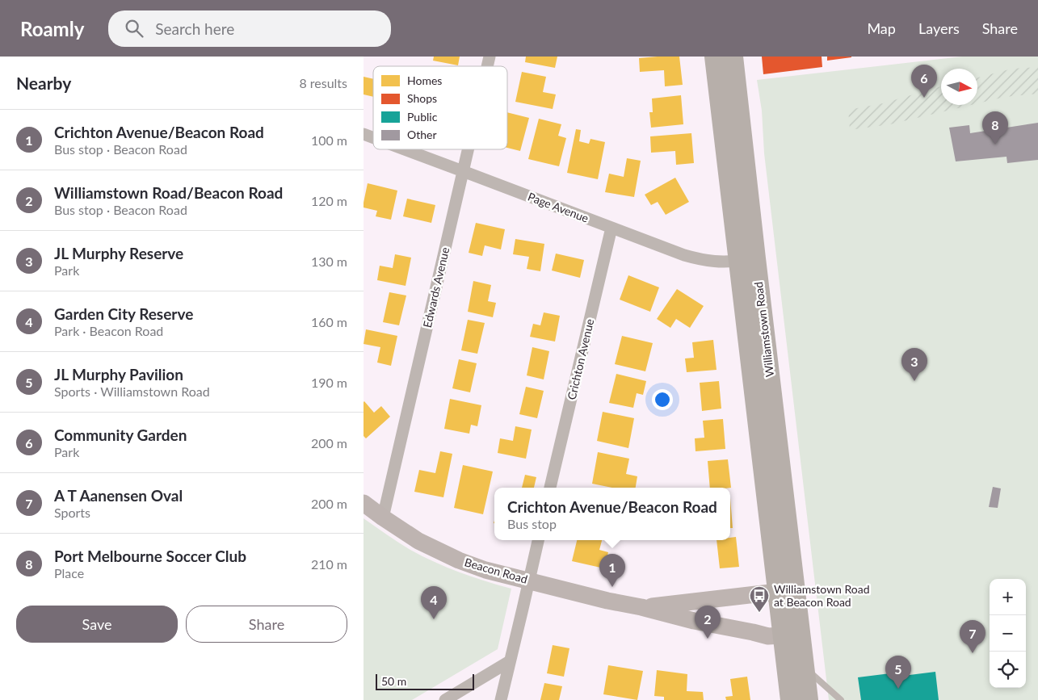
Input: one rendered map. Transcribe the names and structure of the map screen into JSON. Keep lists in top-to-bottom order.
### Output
{
  "streets": {
    "main road": ["Williamstown Road"],
    "street": [
      "Page Avenue",
      "Edwards Avenue",
      "Crichton Avenue",
      "Beacon Road"
    ]
  },
  "crossings": [
    ["Page Avenue", "Edwards Avenue"],
    ["Page Avenue", "Williamstown Road"],
    ["Page Avenue", "Crichton Avenue"],
    ["Edwards Avenue", "Beacon Road"],
    ["Williamstown Road", "Beacon Road"]
  ],
  "places": {
    "bus stop": ["Williamstown Road at Beacon Road"]
  },
  "legend": [
    "Homes",
    "Shops",
    "Public",
    "Other"
  ],
  "scale_bar": "50 m",
  "north": "right",
  "page": {
    "header": "Roamly",
    "search": "Search here",
    "nav": ["Map", "Layers", "Share"],
    "heading": ["Nearby", "8 results"],
    "pins": [
      "6",
      "8",
      "3",
      "1",
      "4",
      "2",
      "7",
      "5"
    ],
    "list": [
      {
        "mark": "1",
        "name": "Crichton Avenue/Beacon Road",
        "note": "Bus stop · Beacon Road",
        "value": "100 m"
      },
      {
        "mark": "2",
        "name": "Williamstown Road/Beacon Road",
        "note": "Bus stop · Beacon Road",
        "value": "120 m"
      },
      {
        "mark": "3",
        "name": "JL Murphy Reserve",
        "note": "Park",
        "value": "130 m"
      },
      {
        "mark": "4",
        "name": "Garden City Reserve",
        "note": "Park · Beacon Road",
        "value": "160 m"
      },
      {
        "mark": "5",
        "name": "JL Murphy Pavilion",
        "note": "Sports · Williamstown Road",
        "value": "190 m"
      },
      {
        "mark": "6",
        "name": "Community Garden",
        "note": "Park",
        "value": "200 m"
      },
      {
        "mark": "7",
        "name": "A T Aanensen Oval",
        "note": "Sports",
        "value": "200 m"
      },
      {
        "mark": "8",
        "name": "Port Melbourne Soccer Club",
        "note": "Place",
        "value": "210 m"
      }
    ],
    "popup": ["Crichton Avenue/Beacon Road", "Bus stop"],
    "map_buttons": ["+", "−"],
    "buttons": ["Save", "Share"],
    "scale": "50 m"
  }
}
